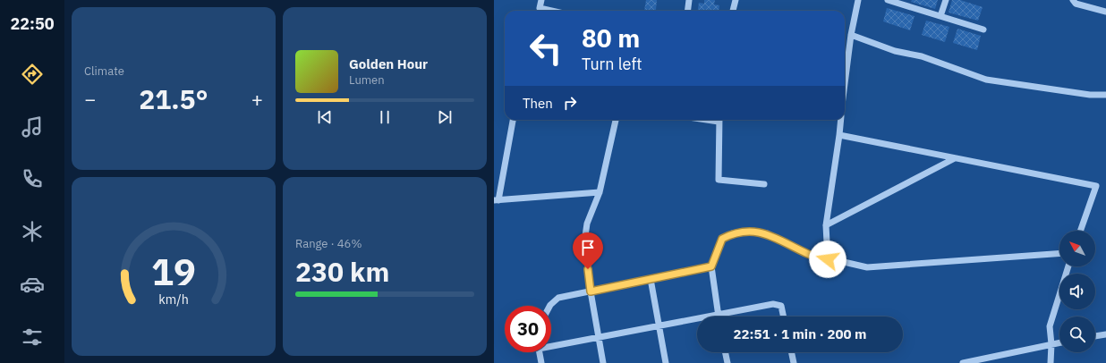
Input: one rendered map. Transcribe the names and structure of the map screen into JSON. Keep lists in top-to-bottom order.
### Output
{
  "north": "top left",
  "page": {
    "tabs": "22:50",
    "tile": [
      "Climate",
      ["Range · 46%", "230 km"]
    ],
    "turn": ["80 m", "Turn left"],
    "song": ["Golden Hour", "Lumen"],
    "heat": ["−", "21.5°", "+"],
    "then": "Then",
    "limit": "30",
    "trip": "22:51 · 1 min · 200 m",
    "gauge": ["19", "km/h"]
  }
}
